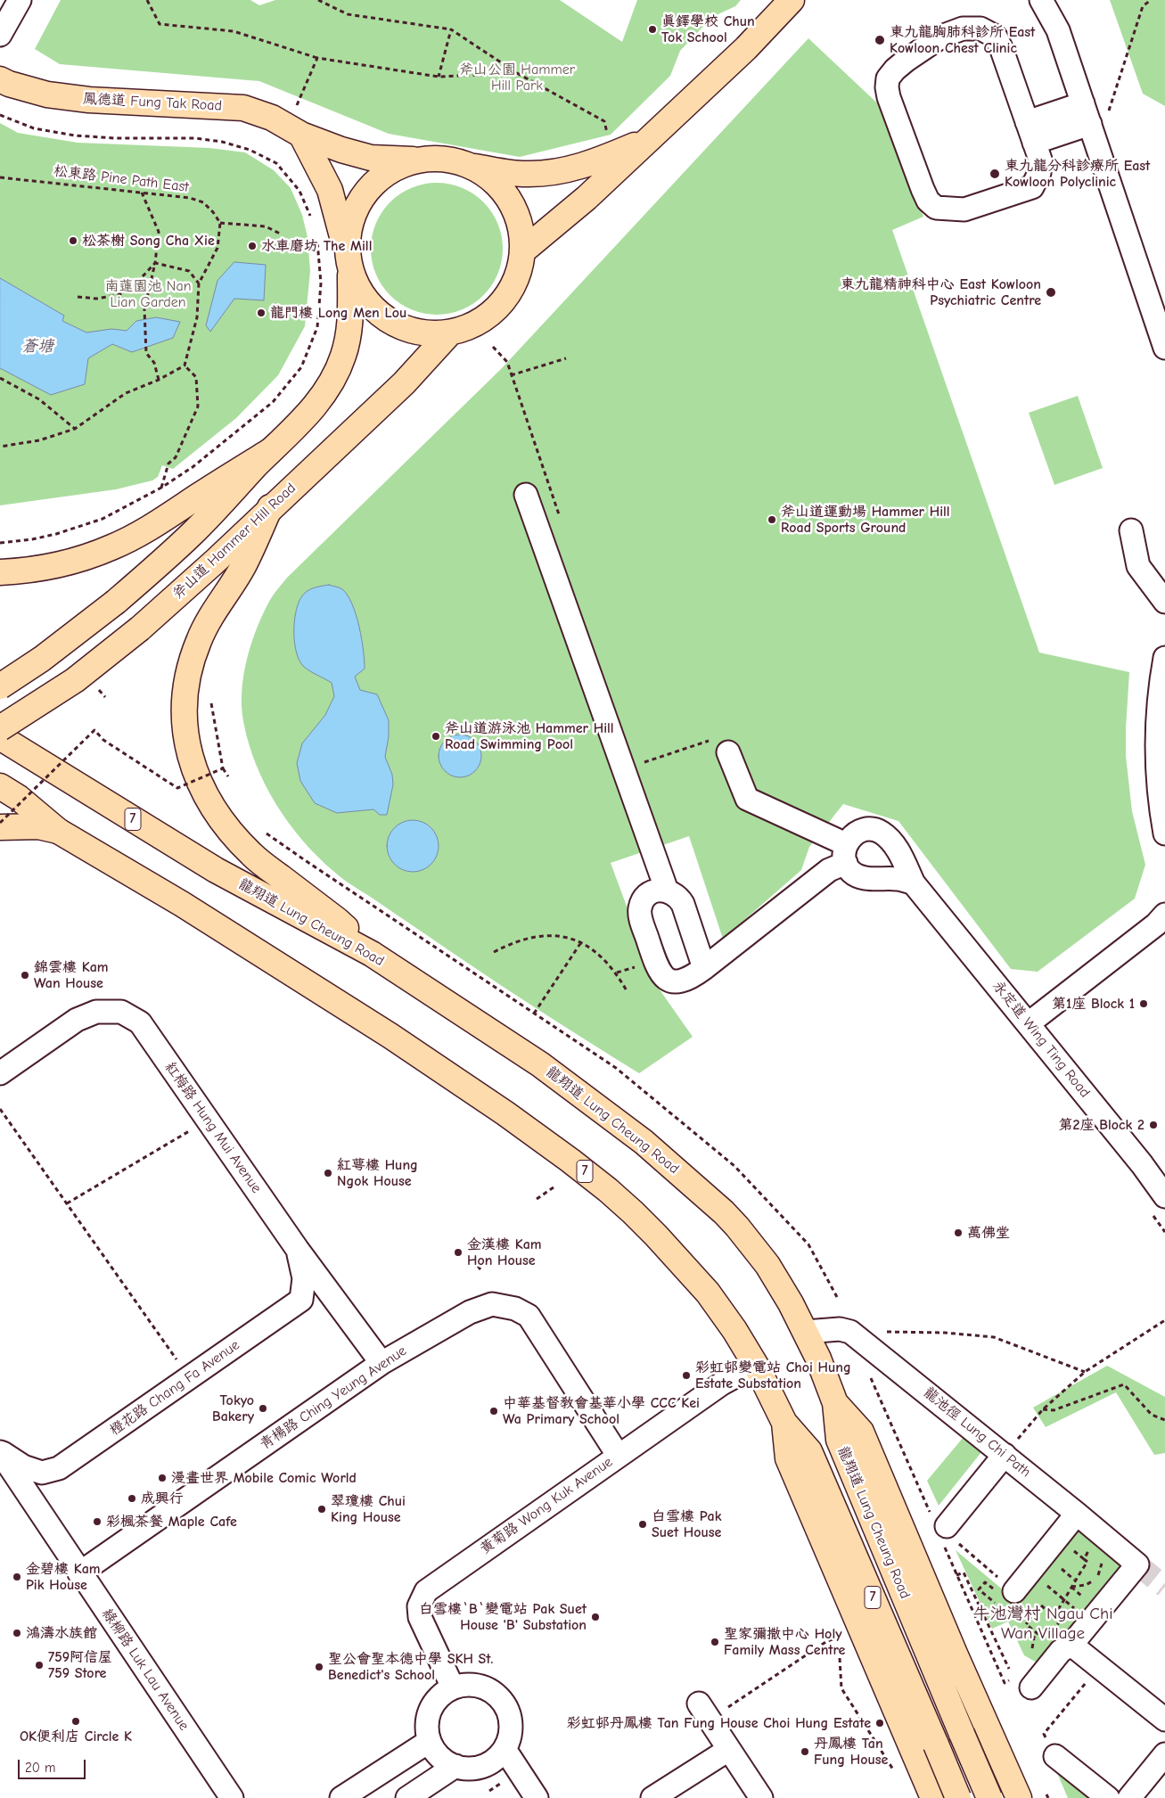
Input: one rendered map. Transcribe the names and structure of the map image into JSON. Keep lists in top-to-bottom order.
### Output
{
  "streets": {
    "main road": [
      "鳳德道 Fung Tak Road",
      "斧山道 Hammer Hill Road",
      "7",
      "龍翔道 Lung Cheung Road"
    ],
    "street": [
      "永定道 Wing Ting Road",
      "紅梅路 Hung Mui Avenue",
      "橙花路 Chang Fa Avenue",
      "青楊路 Ching Yeung Avenue",
      "龍池徑 Lung Chi Path",
      "黃菊路 Wong Kuk Avenue",
      "綠柳路 Luk Lau Avenue"
    ],
    "path": ["松東路 Pine Path East"]
  },
  "crossings": [
    ["龍翔道 Lung Cheung Road", "龍池徑 Lung Chi Path"],
    ["龍翔道 Lung Cheung Road", "黃菊路 Wong Kuk Avenue"],
    ["紅梅路 Hung Mui Avenue", "橙花路 Chang Fa Avenue"],
    ["紅梅路 Hung Mui Avenue", "青楊路 Ching Yeung Avenue"],
    ["橙花路 Chang Fa Avenue", "綠柳路 Luk Lau Avenue"],
    ["青楊路 Ching Yeung Avenue", "黃菊路 Wong Kuk Avenue"],
    ["青楊路 Ching Yeung Avenue", "綠柳路 Luk Lau Avenue"]
  ],
  "districts": ["牛池灣村 Ngau Chi Wan Village"],
  "water": ["蒼塘"],
  "parks": ["斧山公園 Hammer Hill Park", "南蓮園池 Nan Lian Garden"],
  "places": [
    "真鐸學校 Chun Tok School",
    "東九龍胸肺科診所 East Kowloon Chest Clinic",
    "東九龍分科診療所 East Kowloon Polyclinic",
    "松茶榭 Song Cha Xie",
    "水車磨坊 The Mill",
    "東九龍精神科中心 East Kowloon Psychiatric Centre",
    "龍門樓 Long Men Lou",
    "斧山道運動場 Hammer Hill Road Sports Ground",
    "斧山道游泳池 Hammer Hill Road Swimming Pool",
    "錦雲樓 Kam Wan House",
    "第1座 Block 1",
    "第2座 Block 2",
    "紅萼樓 Hung Ngok House",
    "萬佛堂",
    "金漢樓 Kam Hon House",
    "彩虹邨變電站 Choi Hung Estate Substation",
    "Tokyo Bakery",
    "中華基督教會基華小學 CCC Kei Wa Primary School",
    "漫畫世界 Mobile Comic World",
    "成興行",
    "翠瓊樓 Chui King House",
    "彩楓茶餐 Maple Cafe",
    "白雪樓 Pak Suet House",
    "金碧樓 Kam Pik House",
    "白雪樓‵B‵變電站 Pak Suet House 'B' Substation",
    "鴻濤水族館",
    "聖家彌撒中心 Holy Family Mass Centre",
    "759阿信屋 759 Store",
    "聖公會聖本德中學 SKH St. Benedict's School",
    "OK便利店 Circle K",
    "彩虹邨丹鳳樓 Tan Fung House Choi Hung Estate",
    "丹鳳樓 Tan Fung House"
  ],
  "scale_bar": "20 m"
}
